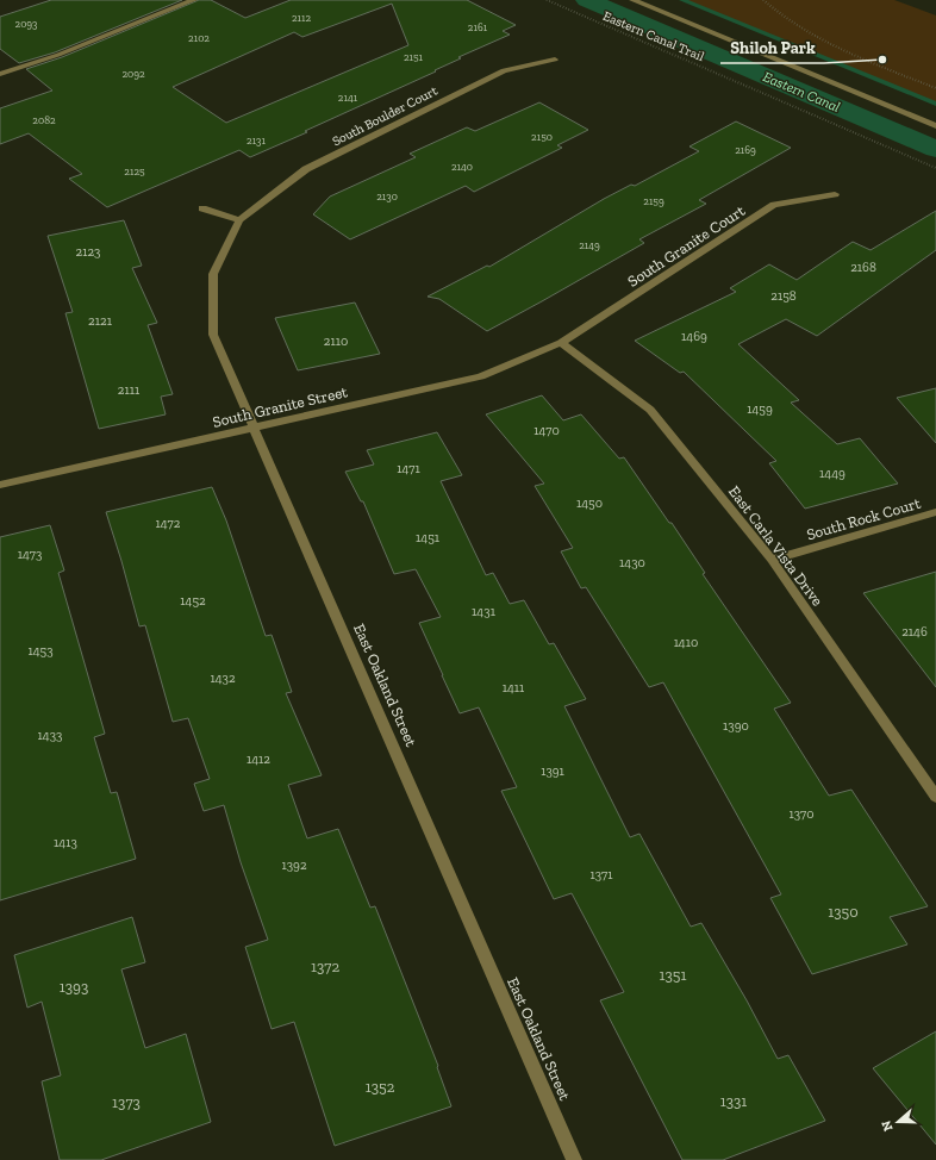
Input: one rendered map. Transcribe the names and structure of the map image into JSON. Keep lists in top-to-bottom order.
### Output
{
  "streets": {
    "street": [
      "South Boulder Court",
      "South Granite Court",
      "South Granite Street",
      "South Rock Court",
      "East Carla Vista Drive",
      "East Oakland Street"
    ],
    "path": ["Eastern Canal Trail"]
  },
  "crossings": [
    ["South Boulder Court", "East Oakland Street"],
    ["South Granite Court", "South Granite Street"],
    ["South Granite Court", "East Carla Vista Drive"],
    ["South Granite Street", "East Carla Vista Drive"],
    ["South Granite Street", "East Oakland Street"],
    ["South Rock Court", "East Carla Vista Drive"]
  ],
  "water": ["Eastern Canal"],
  "places": ["Shiloh Park"],
  "house_numbers": [
    "2112",
    "2093",
    "2161",
    "2102",
    "2151",
    "2092",
    "2141",
    "2082",
    "2150",
    "2131",
    "2169",
    "2140",
    "2125",
    "2130",
    "2159",
    "2149",
    "2123",
    "2168",
    "2158",
    "2121",
    "1469",
    "2110",
    "2111",
    "1459",
    "1470",
    "1471",
    "1449",
    "1450",
    "1472",
    "1451",
    "1473",
    "1430",
    "1452",
    "1431",
    "2146",
    "1410",
    "1453",
    "1432",
    "1411",
    "1390",
    "1433",
    "1412",
    "1391",
    "1370",
    "1413",
    "1392",
    "1371",
    "1350",
    "1372",
    "1351",
    "1393",
    "1352",
    "1331",
    "1373"
  ],
  "north": "left"
}
